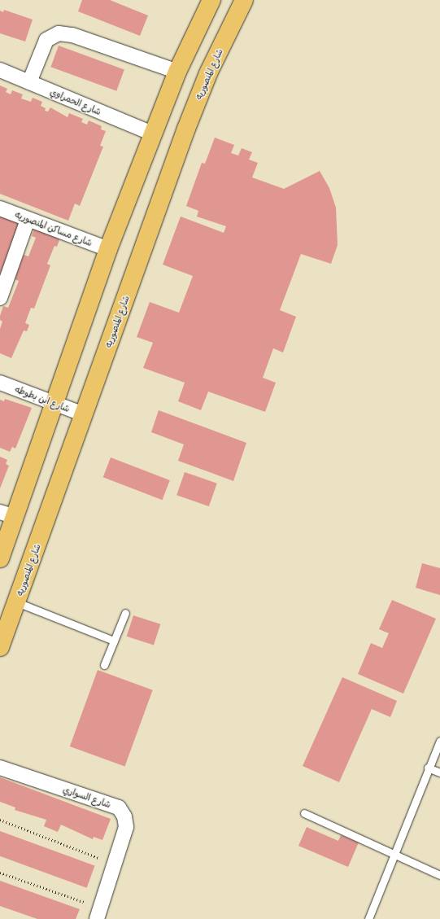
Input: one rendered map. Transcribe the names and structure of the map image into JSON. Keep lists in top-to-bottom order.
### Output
{
  "streets": {
    "main road": ["شارع المنصوريه"],
    "street": [
      "شارع الحمراوي",
      "شارع مساكن المنصوريه",
      "شارع ابن بطوطه",
      "شارع السواري"
    ]
  },
  "crossings": [
    ["شارع المنصوريه", "شارع ابن بطوطه"]
  ]
}
